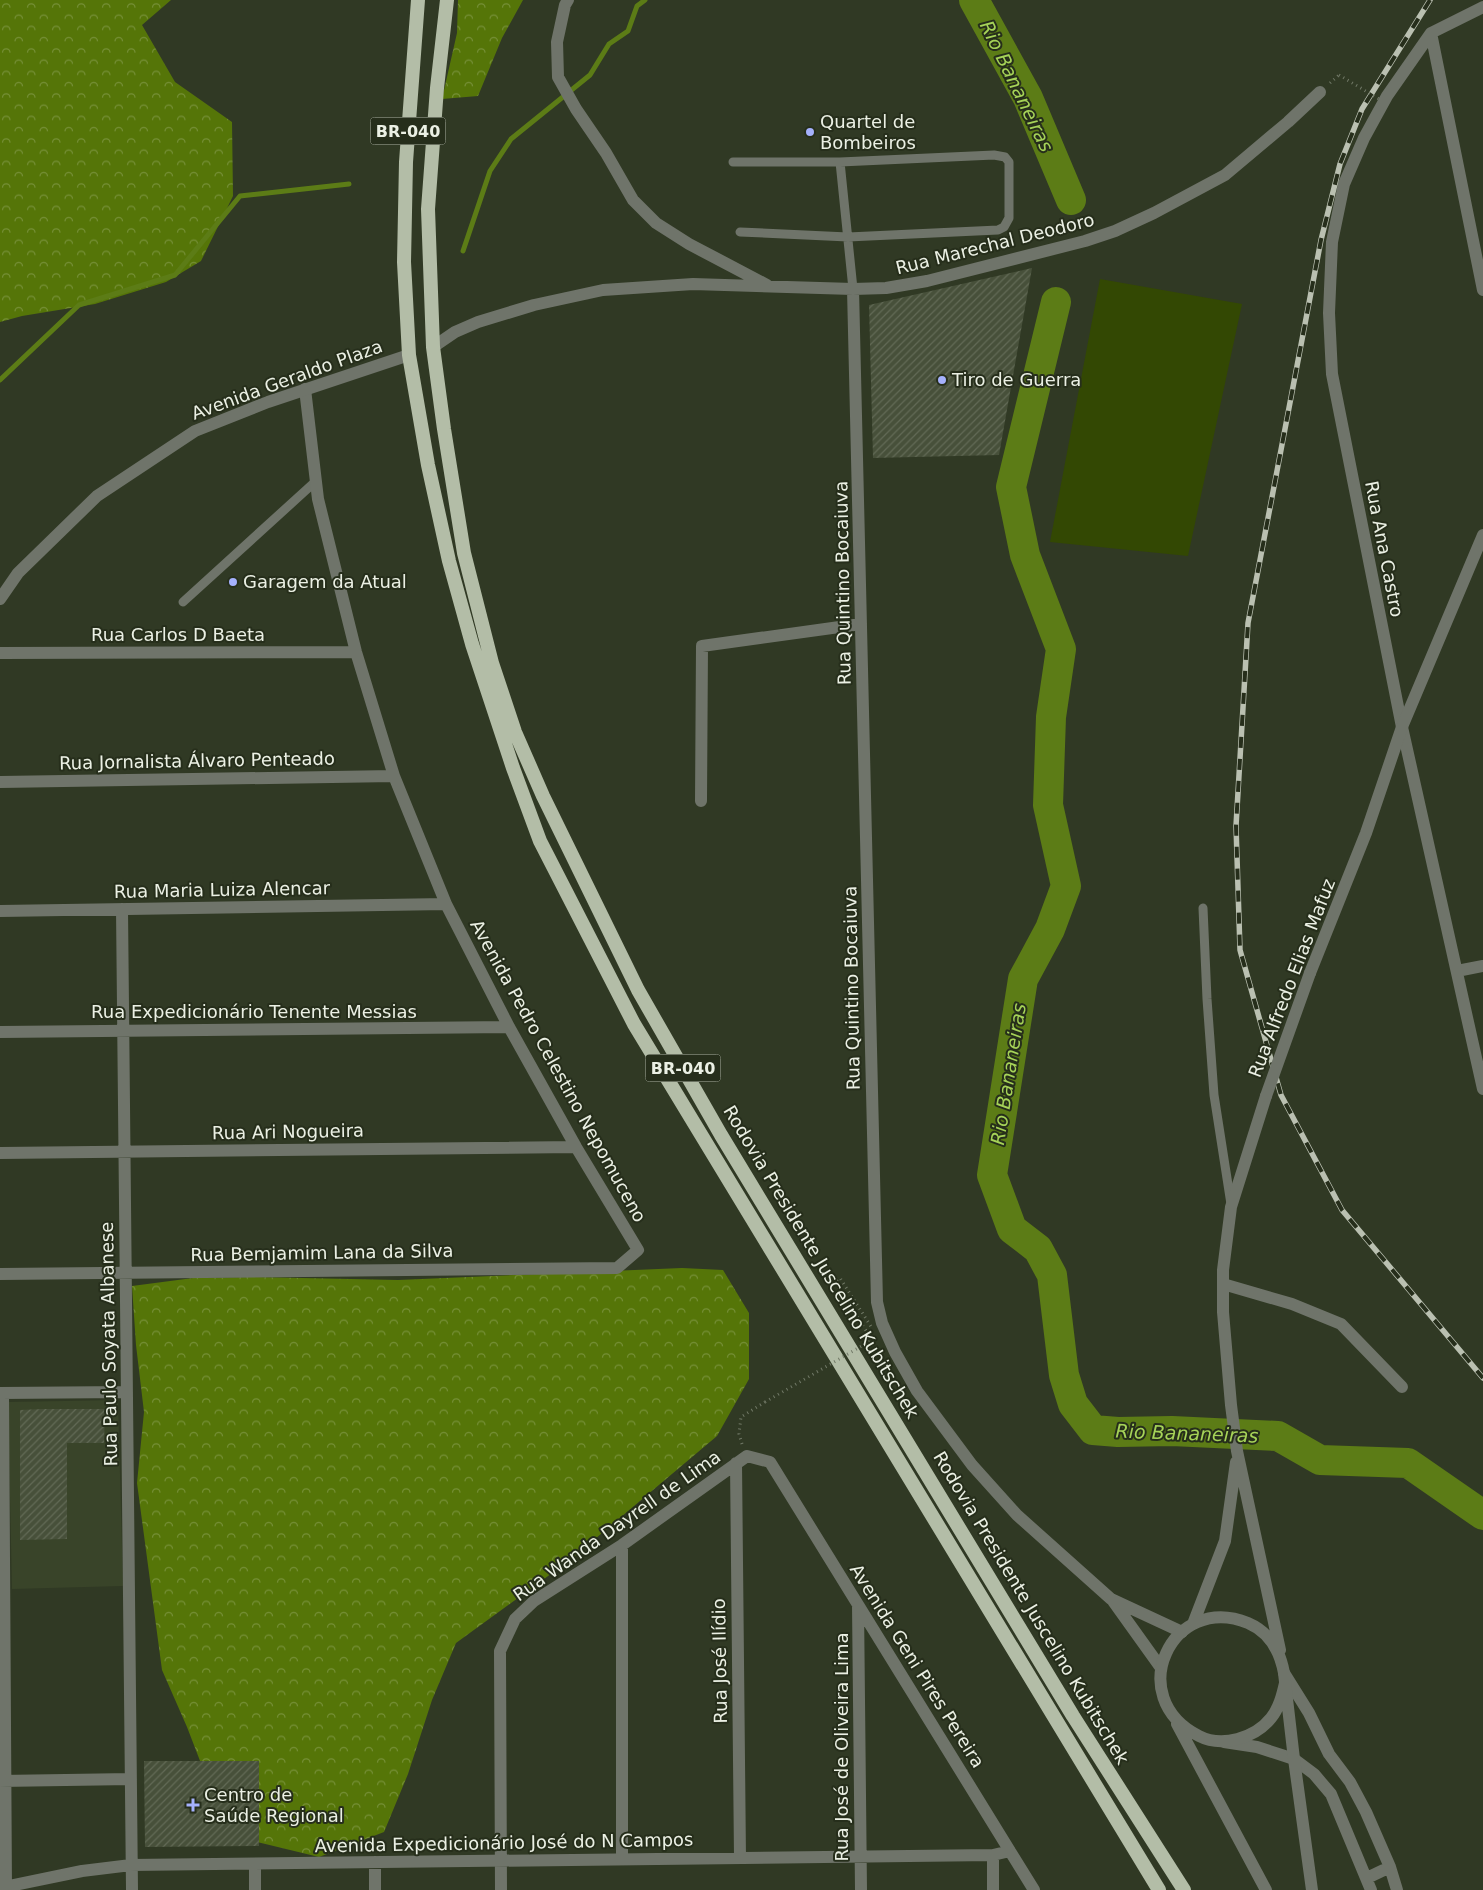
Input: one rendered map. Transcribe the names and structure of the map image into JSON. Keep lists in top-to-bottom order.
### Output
{
  "streets": {
    "highway": ["BR-040", "Rodovia Presidente Juscelino Kubitschek"],
    "street": [
      "Rua Marechal Deodoro",
      "Avenida Geraldo Plaza",
      "Rua Ana Castro",
      "Rua Quintino Bocaiuva",
      "Rua Carlos D Baeta",
      "Rua Jornalista Álvaro Penteado",
      "Rua Maria Luiza Alencar",
      "Rua Alfredo Elias Mafuz",
      "Rua Expedicionário Tenente Messias",
      "Avenida Pedro Celestino Nepomuceno",
      "Rua Ari Nogueira",
      "Rua Bemjamim Lana da Silva",
      "Rua Paulo Soyata Albanese",
      "Rua Wanda Dayrell de Lima",
      "Rua José Ilídio",
      "Avenida Geni Pires Pereira",
      "Rua José de Oliveira Lima",
      "Avenida Expedicionário José do N Campos"
    ]
  },
  "crossings": [
    ["Rua Marechal Deodoro", "Rua Quintino Bocaiuva"],
    ["Rua Marechal Deodoro", "Rodovia Presidente Juscelino Kubitschek"],
    ["Avenida Geraldo Plaza", "Avenida Pedro Celestino Nepomuceno"],
    ["Avenida Geraldo Plaza", "Rodovia Presidente Juscelino Kubitschek"],
    ["Rua Ana Castro", "Rua Alfredo Elias Mafuz"],
    ["Rua Quintino Bocaiuva", "Rua Alfredo Elias Mafuz"],
    ["Rua Carlos D Baeta", "Avenida Pedro Celestino Nepomuceno"],
    ["Rua Jornalista Álvaro Penteado", "Avenida Pedro Celestino Nepomuceno"],
    ["Rua Maria Luiza Alencar", "Avenida Pedro Celestino Nepomuceno"],
    ["Rua Maria Luiza Alencar", "Rua Paulo Soyata Albanese"],
    ["Rua Expedicionário Tenente Messias", "Avenida Pedro Celestino Nepomuceno"],
    ["Rua Expedicionário Tenente Messias", "Rua Paulo Soyata Albanese"],
    ["Avenida Pedro Celestino Nepomuceno", "Rua Ari Nogueira"],
    ["Avenida Pedro Celestino Nepomuceno", "Rua Bemjamim Lana da Silva"],
    ["Rua Ari Nogueira", "Rua Paulo Soyata Albanese"],
    ["Rua Bemjamim Lana da Silva", "Rua Paulo Soyata Albanese"],
    ["Rua Paulo Soyata Albanese", "Avenida Expedicionário José do N Campos"],
    ["Rua Wanda Dayrell de Lima", "Rua José Ilídio"],
    ["Rua Wanda Dayrell de Lima", "Avenida Geni Pires Pereira"],
    ["Rua Wanda Dayrell de Lima", "Avenida Expedicionário José do N Campos"],
    ["Rua José Ilídio", "Avenida Expedicionário José do N Campos"],
    ["Avenida Geni Pires Pereira", "Rua José de Oliveira Lima"],
    ["Avenida Geni Pires Pereira", "Avenida Expedicionário José do N Campos"],
    ["Rua José de Oliveira Lima", "Avenida Expedicionário José do N Campos"]
  ],
  "water": ["Rio Bananeiras"],
  "places": {
    "other": ["Quartel de Bombeiros", "Tiro de Guerra", "Garagem da Atual"],
    "health": ["Centro de Saúde Regional"]
  }
}
